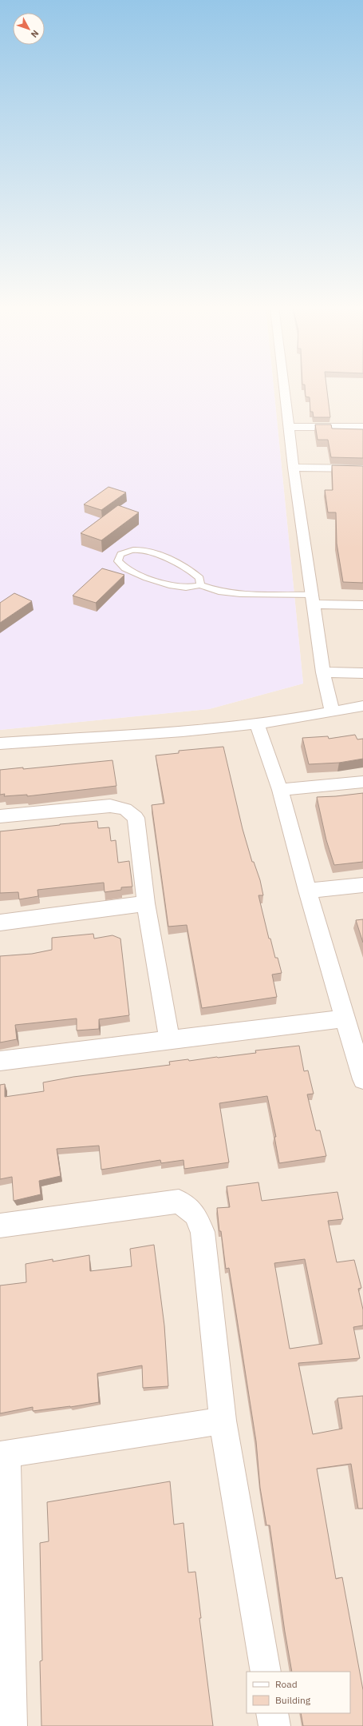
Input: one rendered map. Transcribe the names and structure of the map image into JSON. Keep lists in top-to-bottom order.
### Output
{
  "legend": ["Road", "Building"],
  "north": "bottom right"
}
